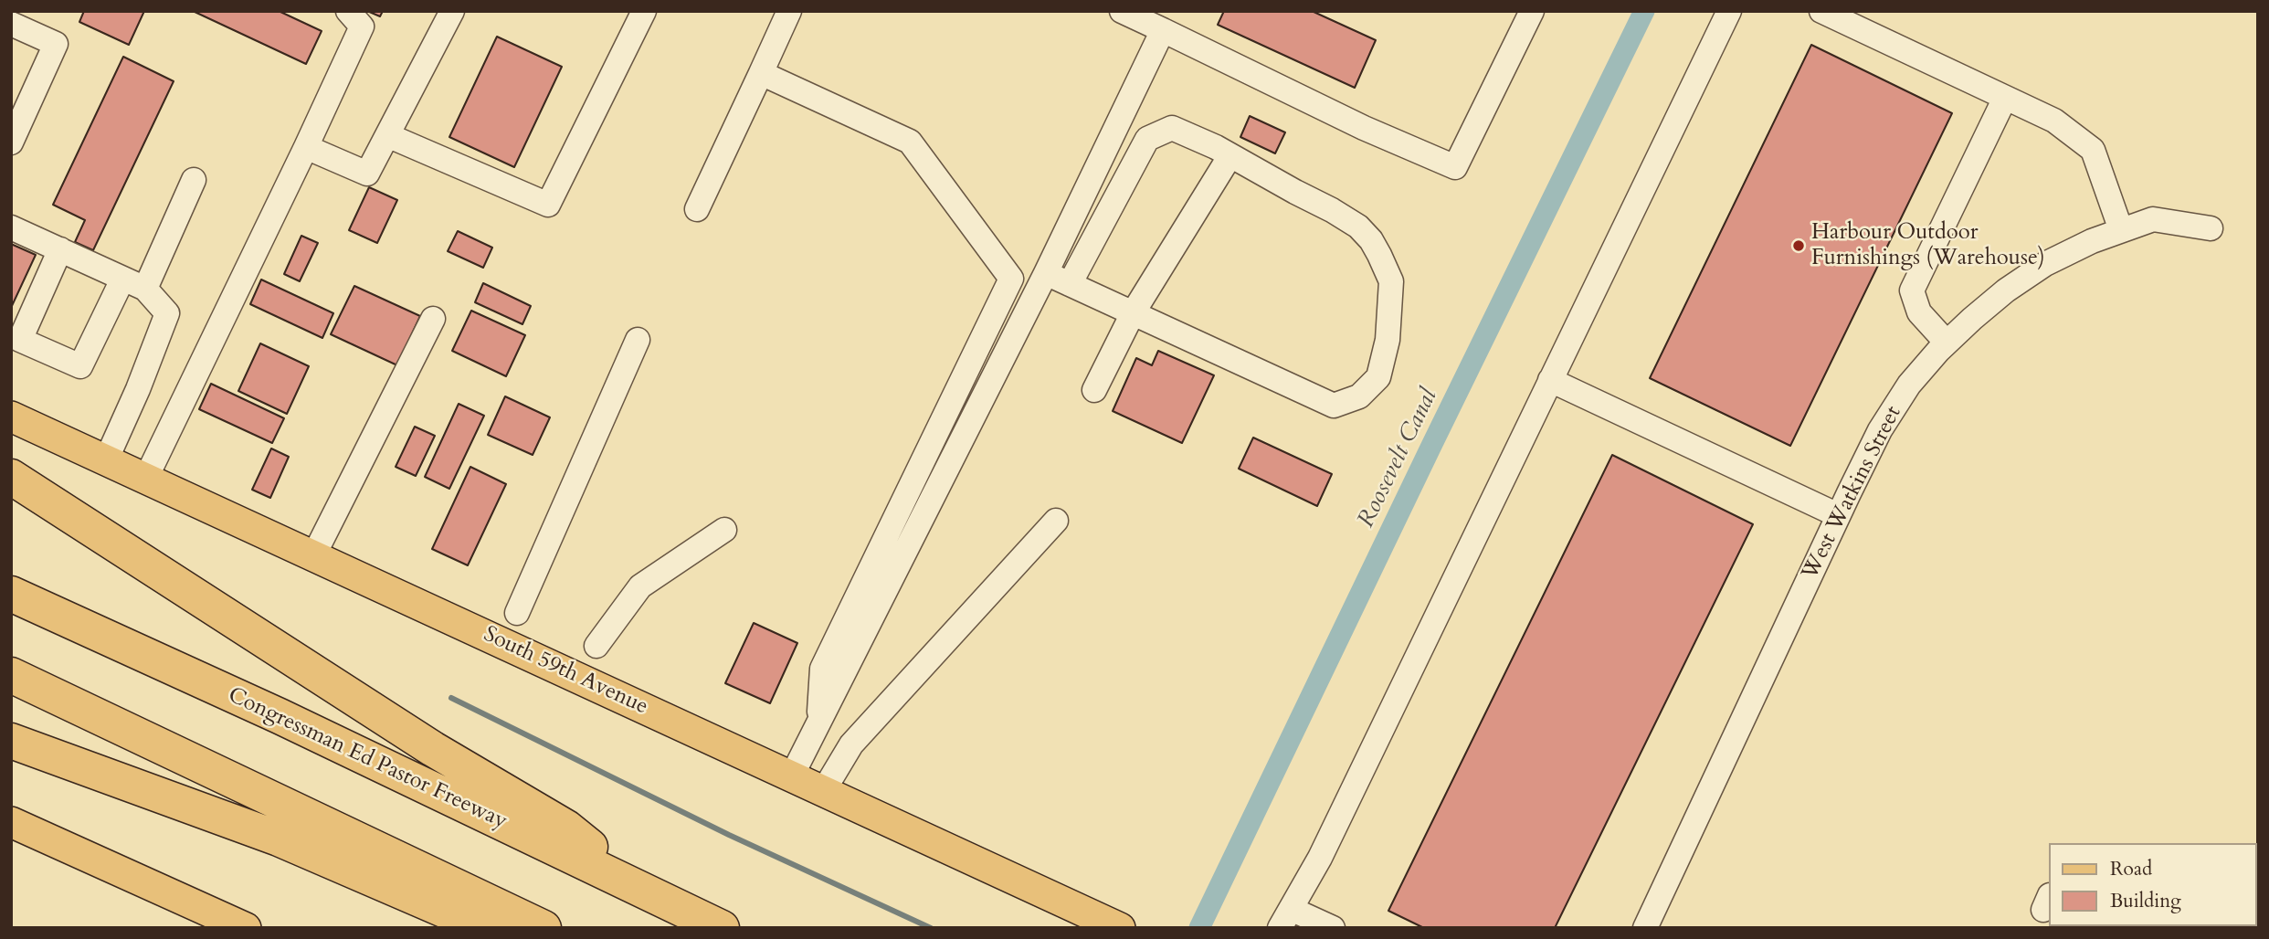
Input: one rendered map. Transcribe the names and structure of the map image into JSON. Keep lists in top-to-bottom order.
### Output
{
  "streets": {
    "highway": ["Congressman Ed Pastor Freeway"],
    "main road": ["South 59th Avenue"],
    "street": ["West Watkins Street"]
  },
  "water": ["Roosevelt Canal"],
  "places": ["Harbour Outdoor Furnishings (Warehouse)"],
  "legend": ["Road", "Building"]
}
